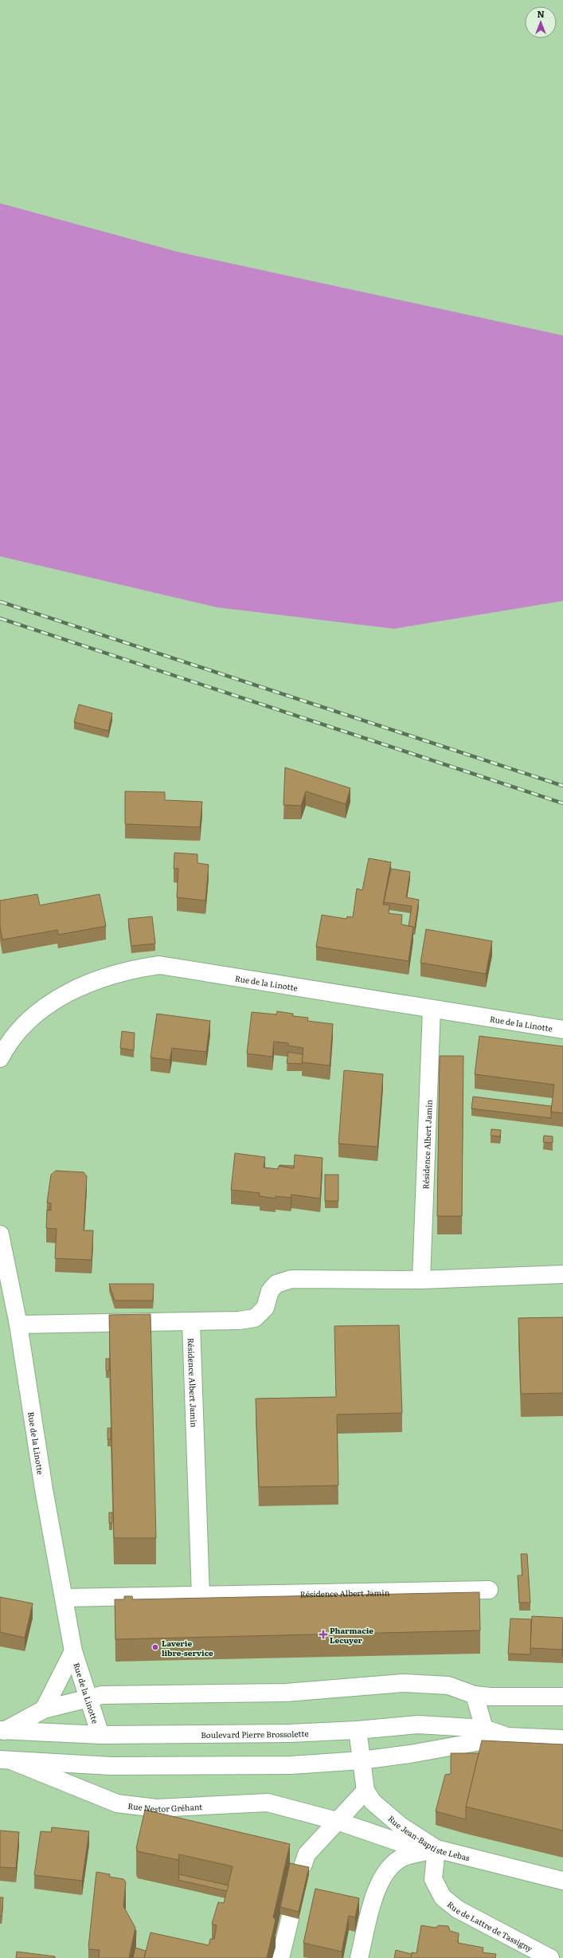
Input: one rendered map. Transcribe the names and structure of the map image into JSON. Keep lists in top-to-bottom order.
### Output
{
  "streets": {
    "street": [
      "Rue de la Linotte",
      "Résidence Albert Jamin",
      "Boulevard Pierre Brossolette",
      "Rue Nestor Gréhant",
      "Rue Jean-Baptiste Lebas",
      "Rue de Lattre de Tassigny"
    ]
  },
  "crossings": [
    ["Rue de la Linotte", "Résidence Albert Jamin"],
    ["Rue de la Linotte", "Boulevard Pierre Brossolette"],
    ["Boulevard Pierre Brossolette", "Rue Nestor Gréhant"],
    ["Boulevard Pierre Brossolette", "Rue Jean-Baptiste Lebas"],
    ["Rue Nestor Gréhant", "Rue Jean-Baptiste Lebas"],
    ["Rue Nestor Gréhant", "Rue de Lattre de Tassigny"],
    ["Rue Jean-Baptiste Lebas", "Rue de Lattre de Tassigny"]
  ],
  "places": {
    "health": ["Pharmacie Lecuyer"],
    "other": ["Laverie libre-service"]
  },
  "north": "top"
}
